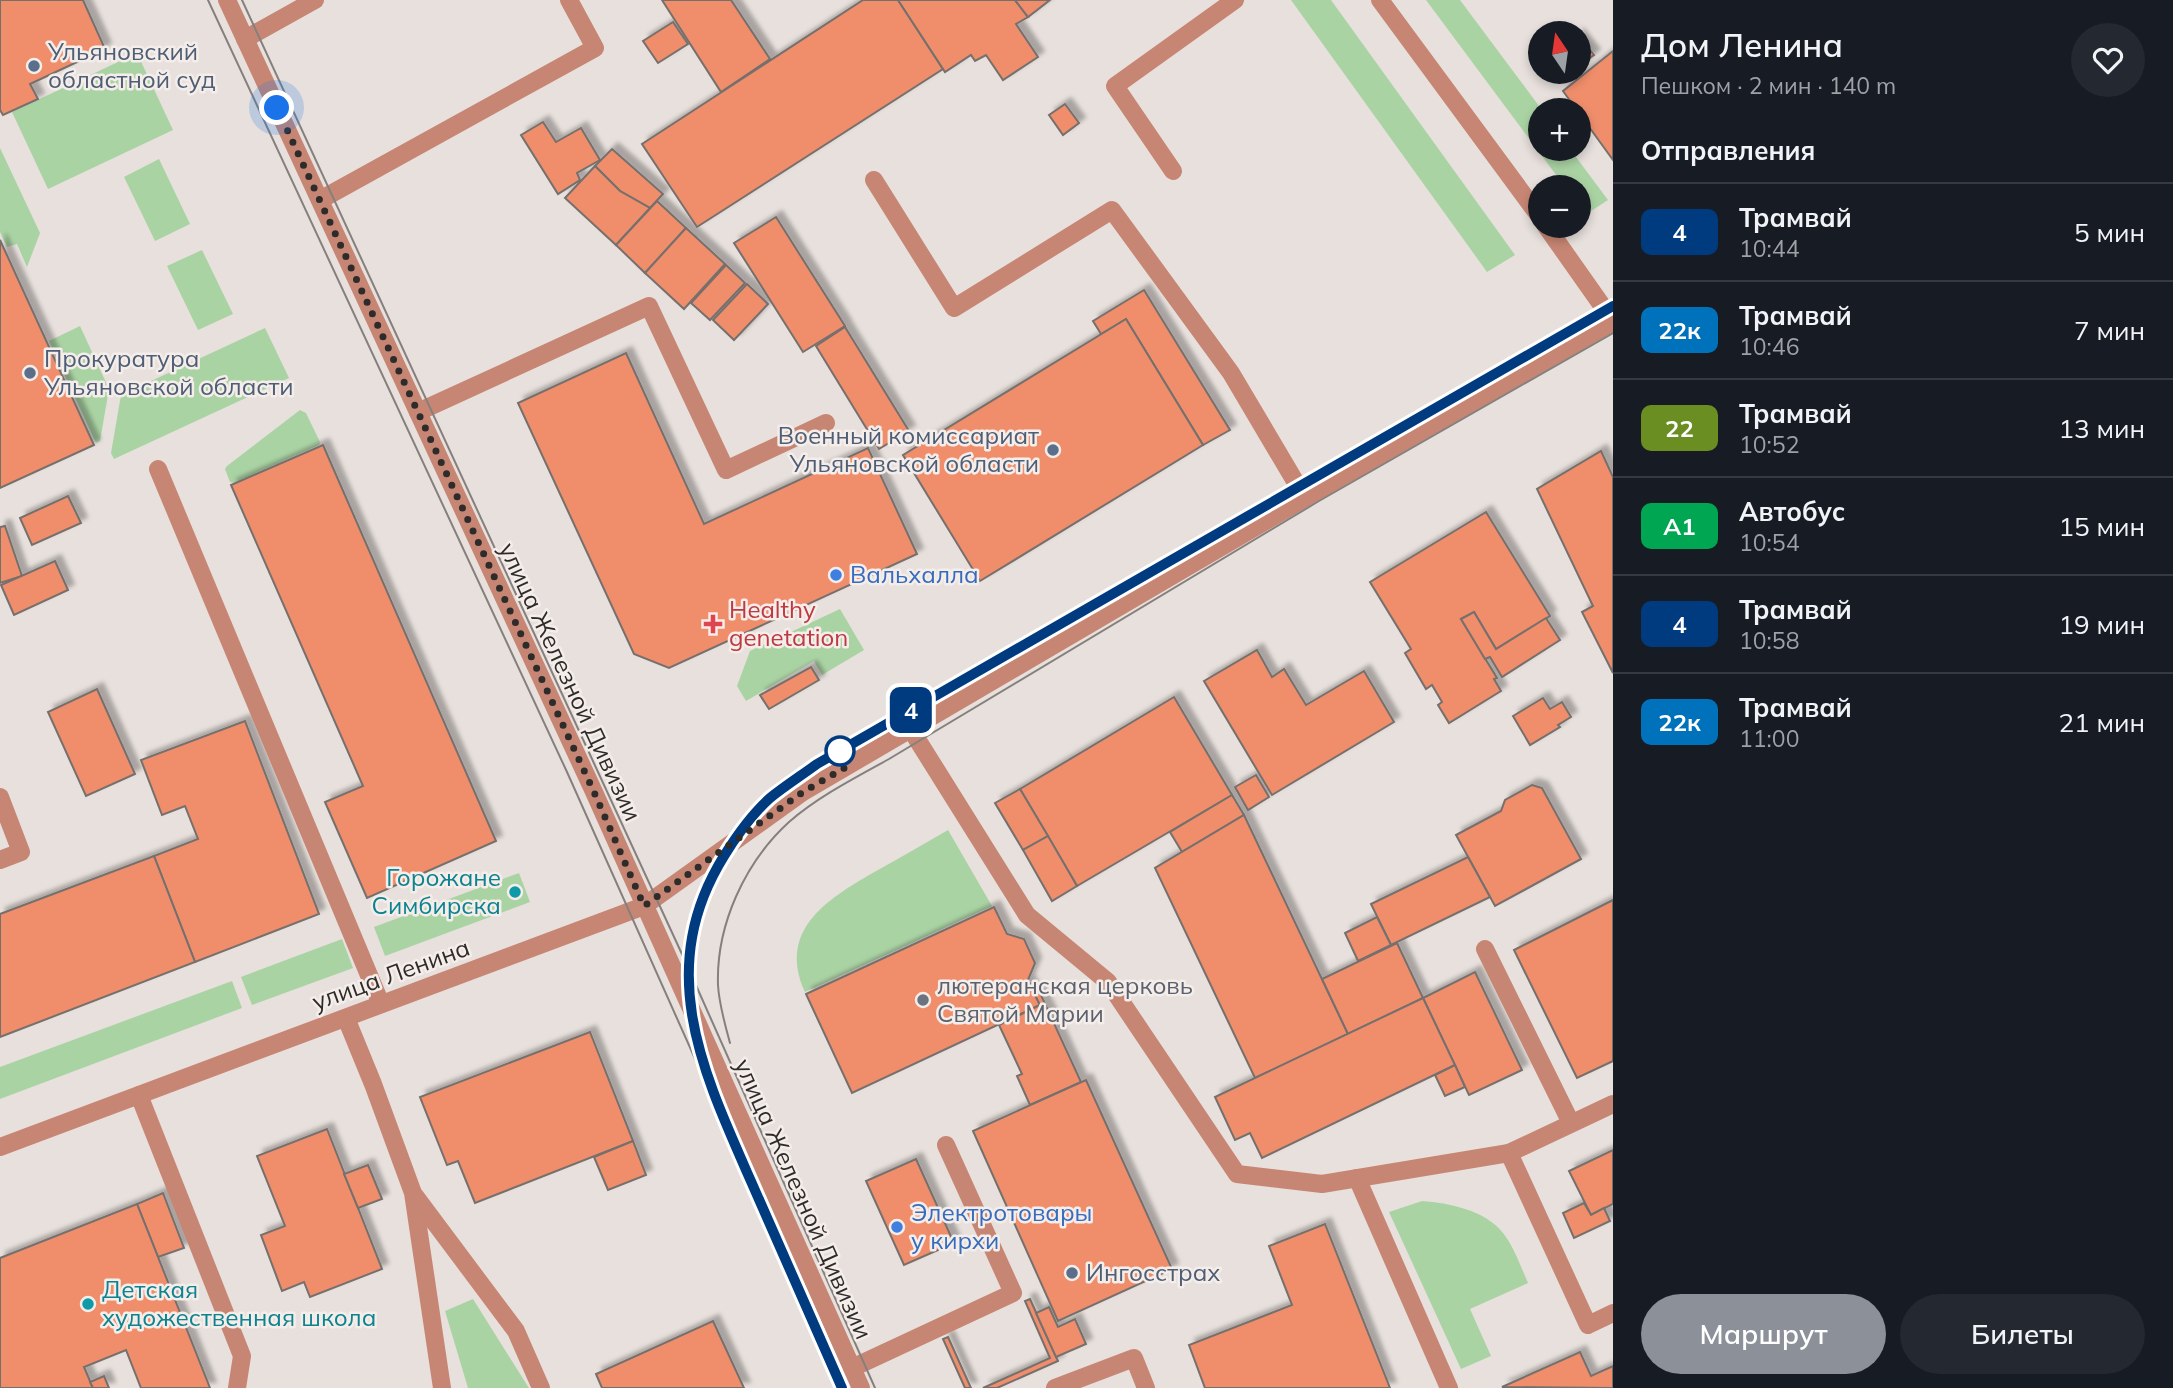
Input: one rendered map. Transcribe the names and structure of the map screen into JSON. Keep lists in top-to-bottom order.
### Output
{
  "streets": {
    "street": ["улица Железной Дивизии", "улица Ленина"]
  },
  "crossings": [
    ["улица Железной Дивизии", "улица Ленина"]
  ],
  "places": {
    "other": [
      "Ульяновский областной суд",
      "Прокуратура Ульяновской области",
      "Военный комиссариат Ульяновской области",
      "Вальхалла",
      "Горожане Симбирска",
      "лютеранская церковь Святой Марии",
      "Электротовары у кирхи",
      "Ингосстрах",
      "Детская художественная школа"
    ],
    "health": ["Healthy genetation"]
  },
  "lines": ["tram line 4"],
  "north": "top",
  "page": {
    "on_map": "4",
    "heading": [
      ["Дом Ленина", "Пешком · 2 мин · 140 m"],
      "Отправления"
    ],
    "map_buttons": ["+", "−"],
    "list": [
      {
        "mark": "4",
        "name": "Трамвай",
        "note": "10:44",
        "value": "5 мин"
      },
      {
        "mark": "22к",
        "name": "Трамвай",
        "note": "10:46",
        "value": "7 мин"
      },
      {
        "mark": "22",
        "name": "Трамвай",
        "note": "10:52",
        "value": "13 мин"
      },
      {
        "mark": "А1",
        "name": "Автобус",
        "note": "10:54",
        "value": "15 мин"
      },
      {
        "mark": "4",
        "name": "Трамвай",
        "note": "10:58",
        "value": "19 мин"
      },
      {
        "mark": "22к",
        "name": "Трамвай",
        "note": "11:00",
        "value": "21 мин"
      }
    ],
    "buttons": ["Маршрут", "Билеты"]
  }
}
